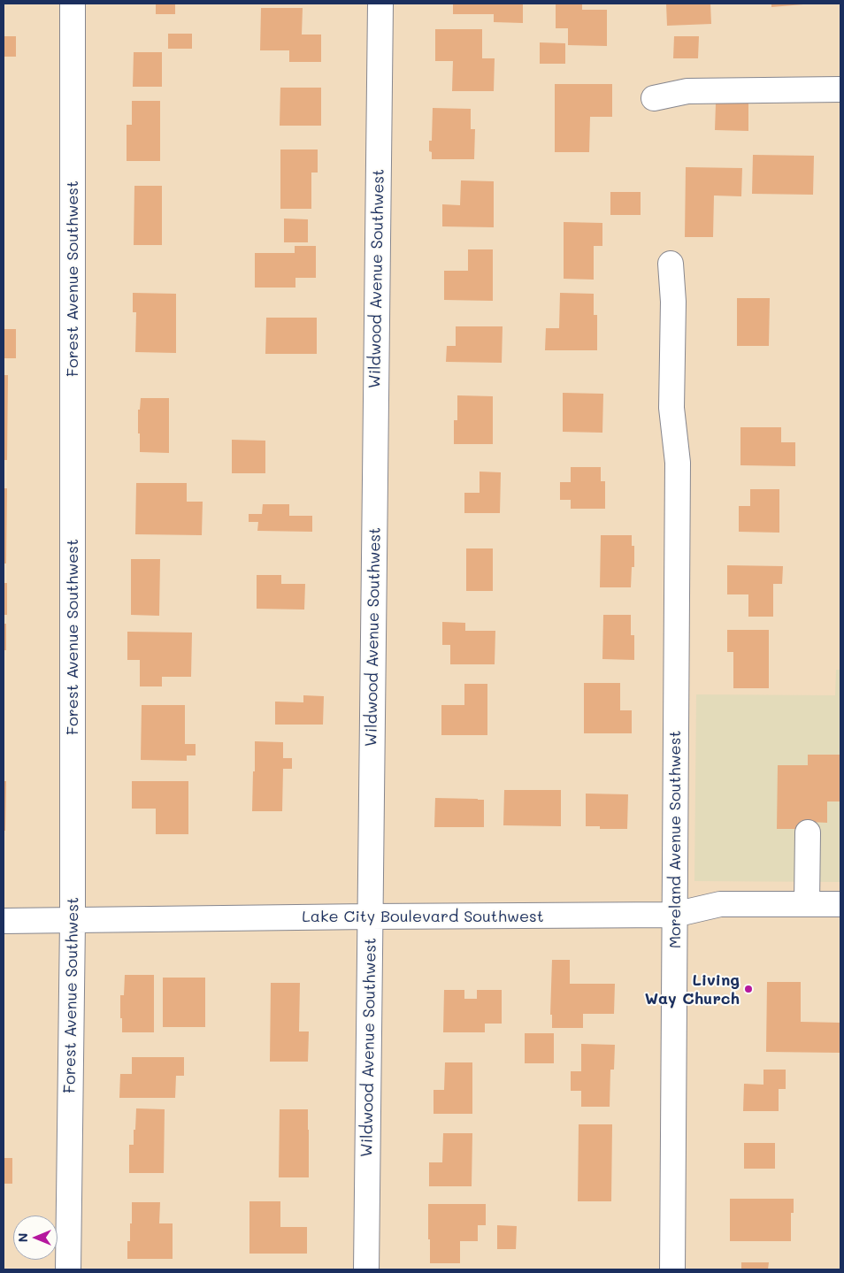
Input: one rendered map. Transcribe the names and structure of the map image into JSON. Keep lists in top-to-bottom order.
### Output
{
  "streets": {
    "street": [
      "Forest Avenue Southwest",
      "Wildwood Avenue Southwest",
      "Moreland Avenue Southwest",
      "Lake City Boulevard Southwest"
    ]
  },
  "crossings": [
    ["Forest Avenue Southwest", "Lake City Boulevard Southwest"],
    ["Wildwood Avenue Southwest", "Lake City Boulevard Southwest"],
    ["Moreland Avenue Southwest", "Lake City Boulevard Southwest"]
  ],
  "places": ["Living Way Church"],
  "north": "left"
}
